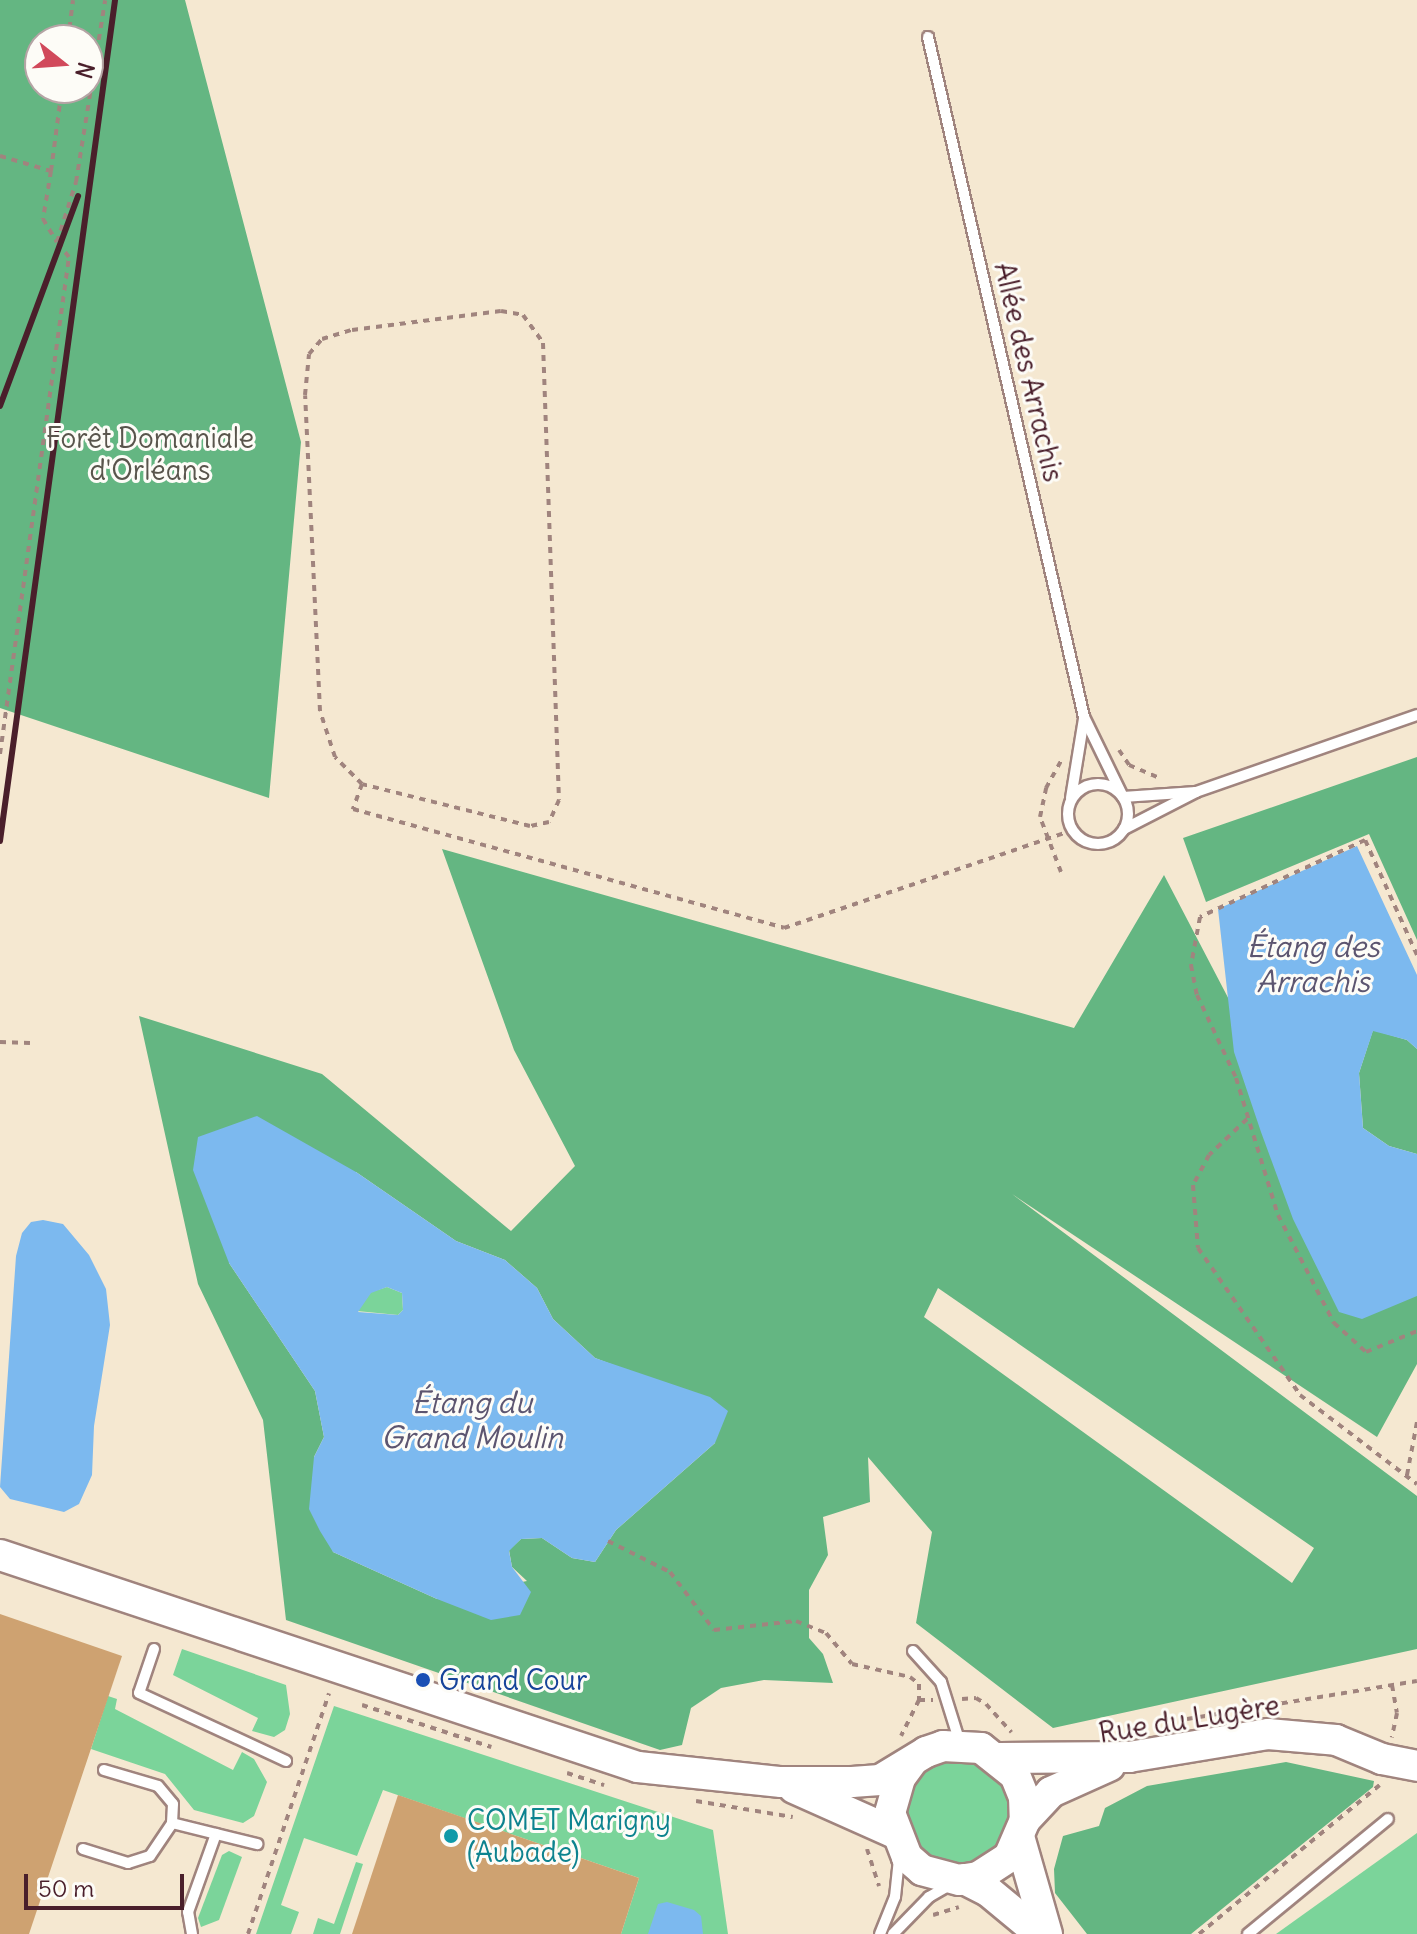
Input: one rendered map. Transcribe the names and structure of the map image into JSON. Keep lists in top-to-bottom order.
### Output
{
  "streets": {
    "street": ["Rue du Lugère"],
    "lane": ["Allée des Arrachis"]
  },
  "water": ["Étang des Arrachis", "Étang du Grand Moulin"],
  "parks": ["Forêt Domaniale d'Orléans"],
  "places": ["Grand Cour", "COMET Marigny (Aubade)"],
  "scale_bar": "50 m",
  "north": "right"
}
